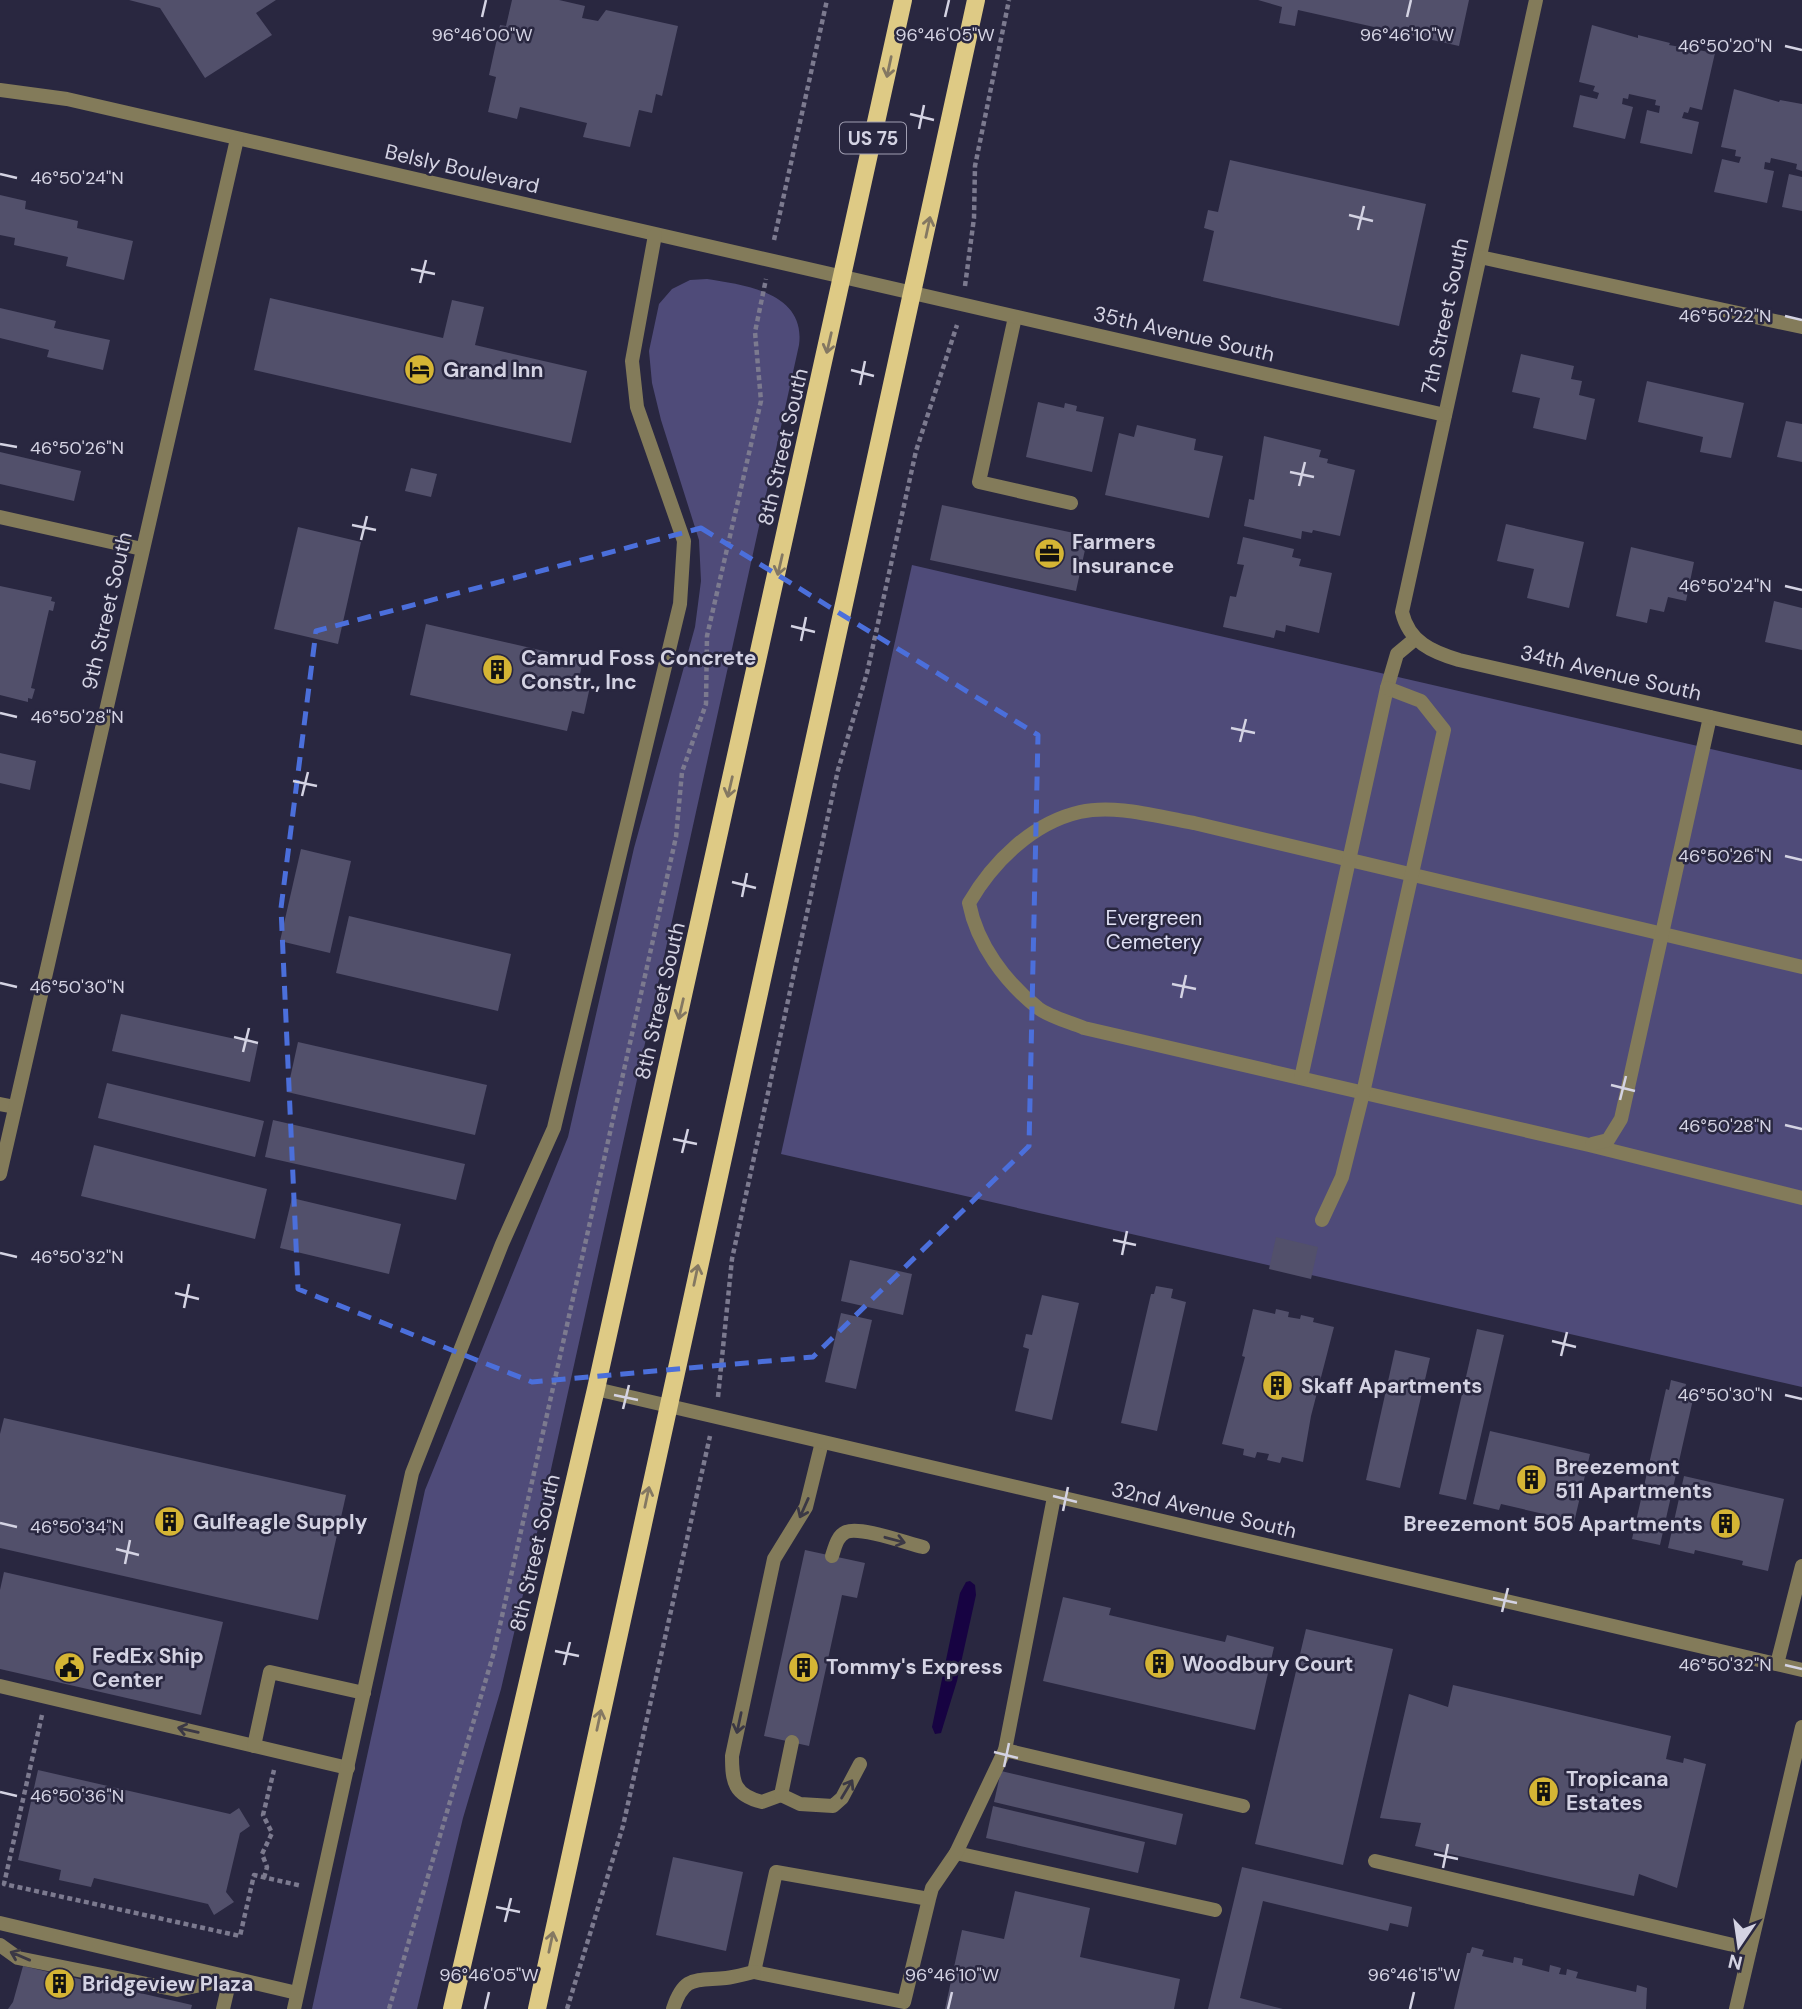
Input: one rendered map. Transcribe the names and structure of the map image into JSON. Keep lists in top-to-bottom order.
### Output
{
  "streets": {
    "main road": ["US 75", "8th Street South"],
    "street": [
      "Belsly Boulevard",
      "7th Street South",
      "35th Avenue South",
      "9th Street South",
      "34th Avenue South",
      "32nd Avenue South"
    ]
  },
  "crossings": [
    ["Belsly Boulevard", "35th Avenue South"],
    ["Belsly Boulevard", "8th Street South"],
    ["Belsly Boulevard", "9th Street South"],
    ["7th Street South", "35th Avenue South"],
    ["7th Street South", "34th Avenue South"],
    ["8th Street South", "32nd Avenue South"]
  ],
  "parks": ["Evergreen Cemetery"],
  "places": {
    "hotel": ["Grand Inn"],
    "office": ["Farmers Insurance"],
    "building": [
      "Camrud Foss Concrete Constr., Inc",
      "Skaff Apartments",
      "Breezemont 511 Apartments",
      "Gulfeagle Supply",
      "Breezemont 505 Apartments",
      "Woodbury Court",
      "Tommy's Express",
      "Tropicana Estates",
      "Bridgeview Plaza"
    ],
    "public building": ["FedEx Ship Center"]
  },
  "north": "bottom",
  "coordinates": [
    "96°46'00\"W",
    "96°46'05\"W",
    "96°46'10\"W",
    "46°50'20\"N",
    "46°50'24\"N",
    "46°50'22\"N",
    "46°50'26\"N",
    "46°50'28\"N",
    "46°50'30\"N",
    "46°50'32\"N",
    "46°50'34\"N",
    "46°50'36\"N",
    "96°46'15\"W"
  ]
}
